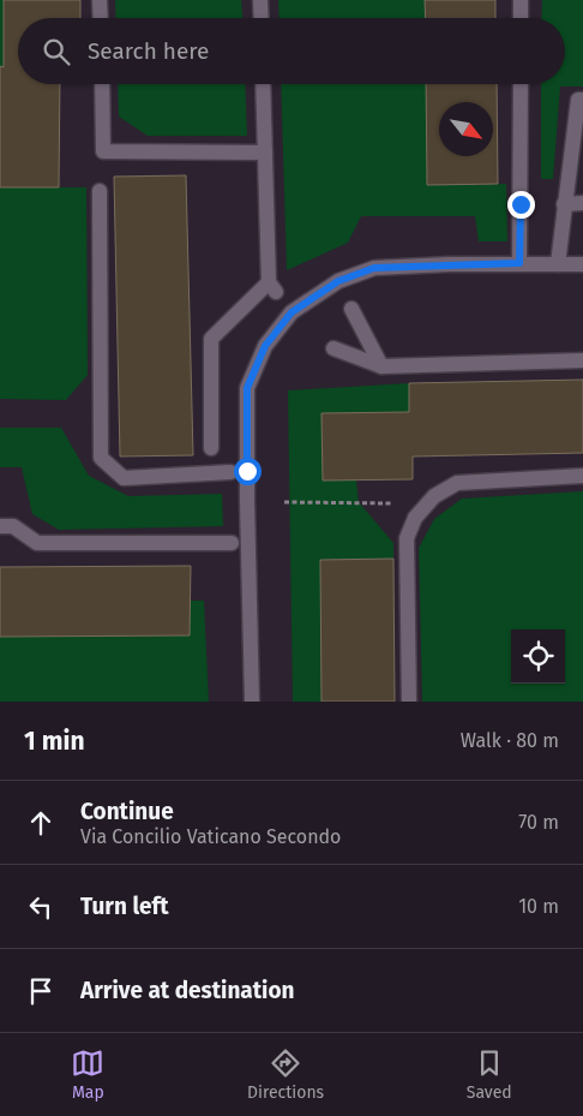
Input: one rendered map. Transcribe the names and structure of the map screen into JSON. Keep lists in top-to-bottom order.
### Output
{
  "north": "bottom right",
  "page": {
    "search": "Search here",
    "heading": ["1 min", "Walk · 80 m"],
    "list": [
      ["Continue", "Via Concilio Vaticano Secondo", "70 m"],
      ["Turn left", "10 m"],
      "Arrive at destination"
    ],
    "nav": ["Map", "Directions", "Saved"]
  }
}
